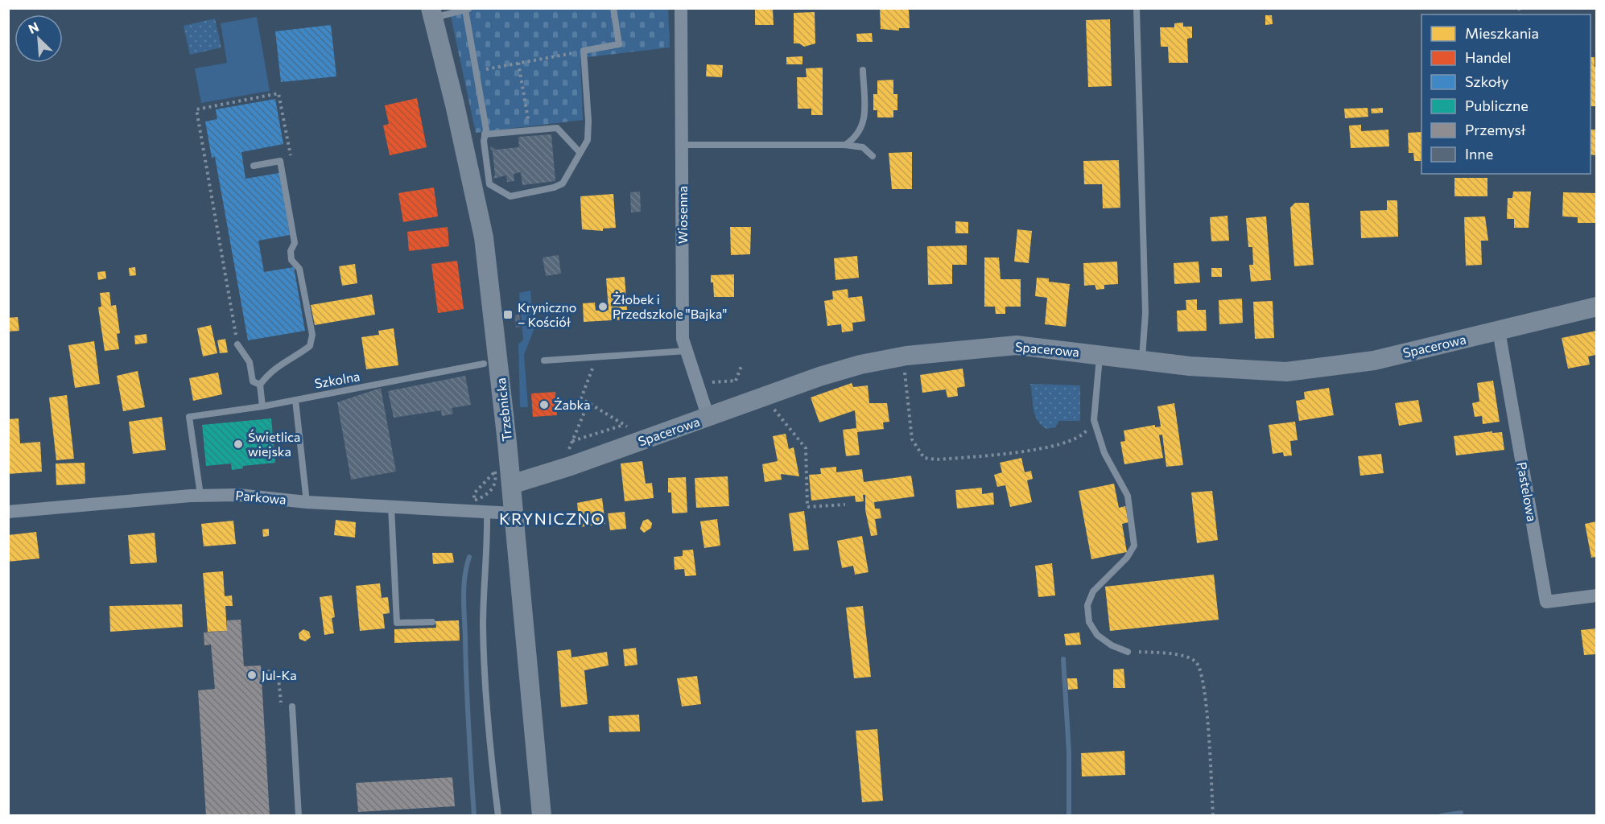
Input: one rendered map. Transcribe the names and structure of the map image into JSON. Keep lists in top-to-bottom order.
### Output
{
  "streets": {
    "street": [
      "Wiosenna",
      "Spacerowa",
      "Trzebnicka",
      "Pastelowa",
      "Parkowa"
    ],
    "lane": ["Szkolna"]
  },
  "crossings": [
    ["Wiosenna", "Spacerowa"],
    ["Spacerowa", "Trzebnicka"],
    ["Spacerowa", "Pastelowa"],
    ["Szkolna", "Parkowa"],
    ["Trzebnicka", "Parkowa"]
  ],
  "districts": ["KRYNICZNO"],
  "places": {
    "other": [
      "Żłobek i Przedszkole \"Bajka\"",
      "Żabka",
      "Świetlica wiejska",
      "Jul-Ka"
    ],
    "transit": ["Kryniczno – Kościół"]
  },
  "legend": [
    "Mieszkania",
    "Handel",
    "Szkoły",
    "Publiczne",
    "Przemysł",
    "Inne"
  ],
  "north": "top left"
}
